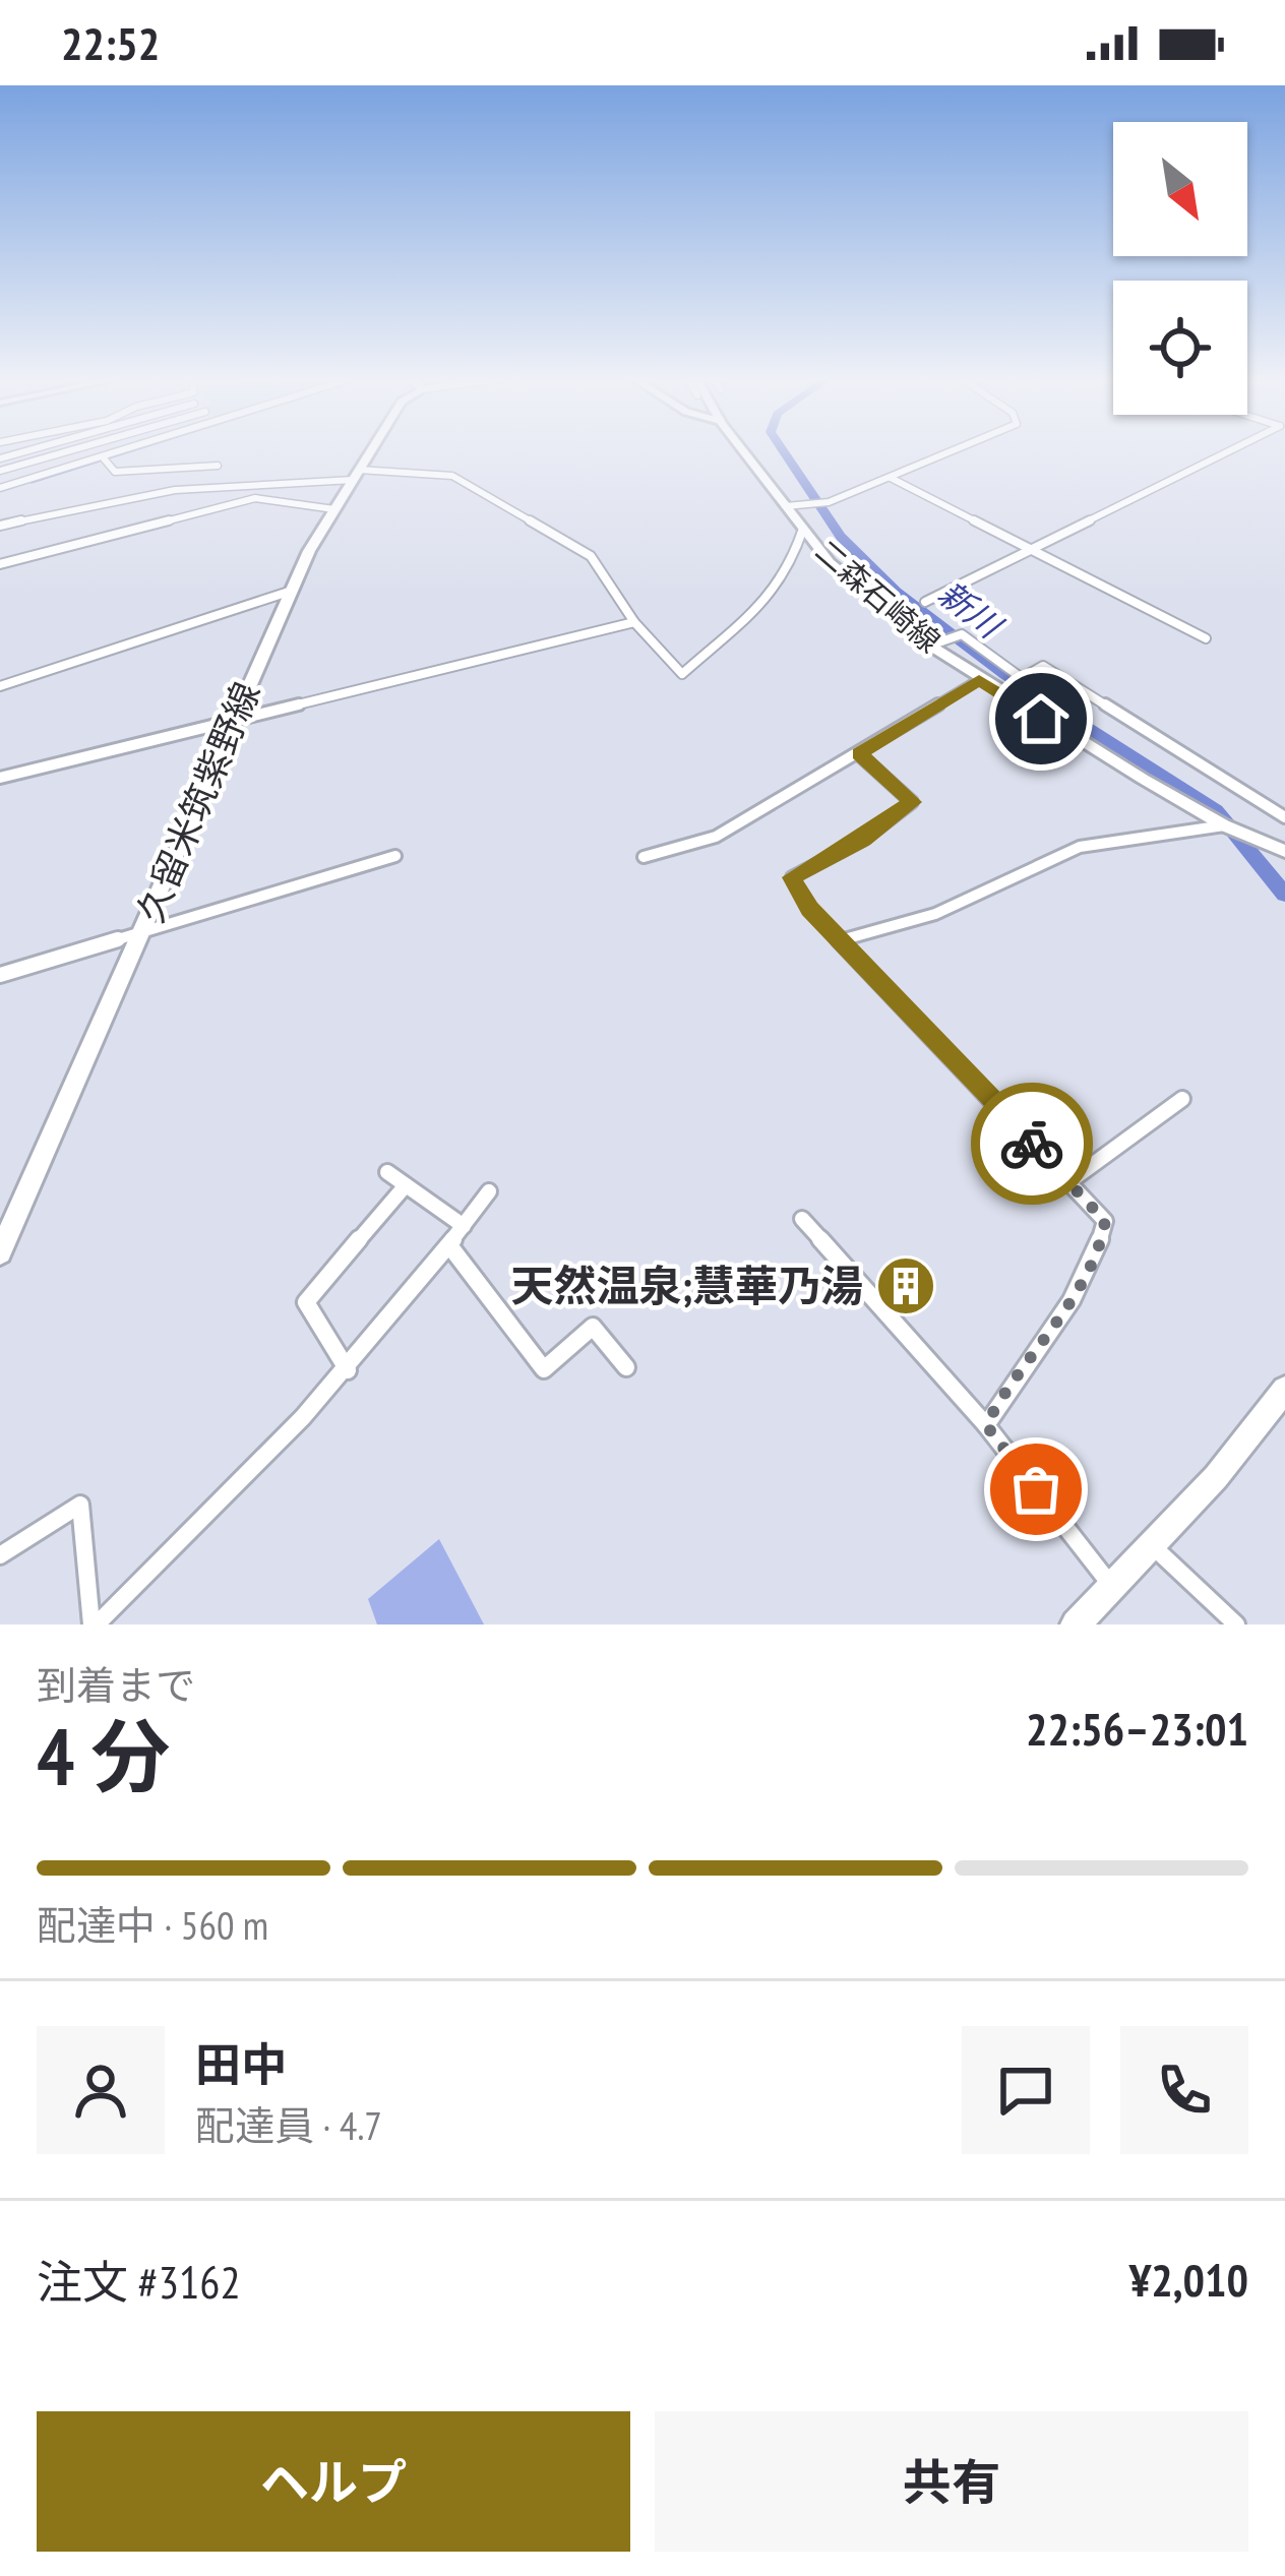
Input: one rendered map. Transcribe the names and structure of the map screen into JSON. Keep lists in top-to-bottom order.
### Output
{
  "streets": {
    "main road": ["二森石崎線", "久留米筑紫野線"]
  },
  "water": ["新川"],
  "places": {
    "building": ["天然温泉;慧華乃湯"]
  },
  "north": "bottom right",
  "page": {
    "status": "22:52",
    "heading": ["4 分", "到着まで", "22:56–23:01"],
    "panel": [
      "田中",
      "配達員 · 4.7",
      "注文 #3162",
      "¥2,010"
    ],
    "bar": "配達中 · 560 m",
    "buttons": ["ヘルプ", "共有"]
  }
}
